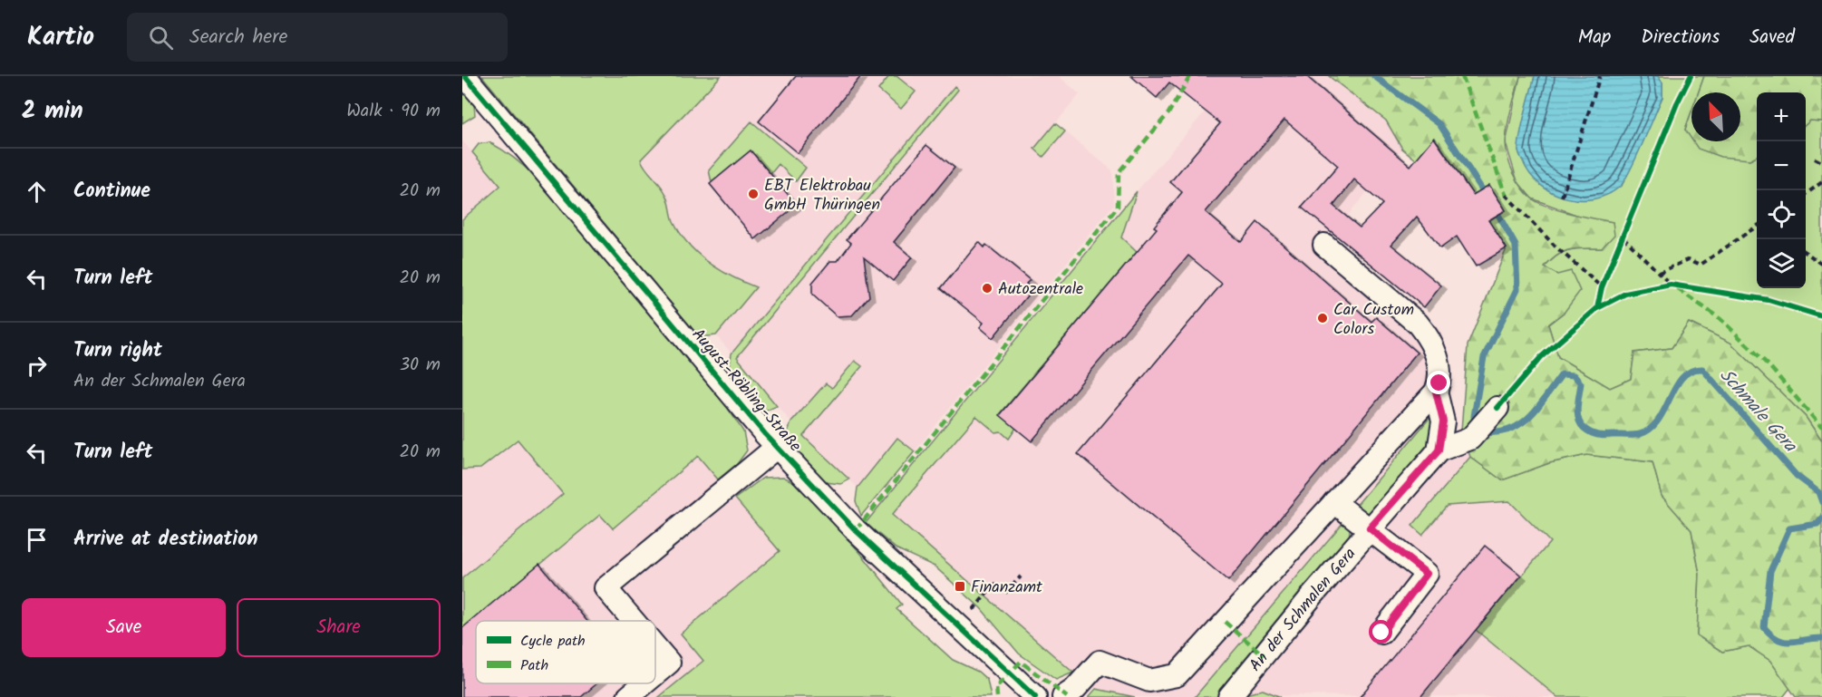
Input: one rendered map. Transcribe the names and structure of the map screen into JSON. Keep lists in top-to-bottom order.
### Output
{
  "streets": {
    "street": ["August-Röbling-Straße", "An der Schmalen Gera"]
  },
  "water": ["Schmale Gera"],
  "places": {
    "other": ["EBT Elektrobau GmbH Thüringen", "Autozentrale", "Car Custom Colors"],
    "transit": ["Finanzamt"]
  },
  "legend": ["Cycle path", "Path"],
  "north": "top left",
  "page": {
    "header": "Kartio",
    "search": "Search here",
    "nav": ["Map", "Directions", "Saved"],
    "heading": ["2 min", "Walk · 90 m"],
    "map_buttons": ["+", "−"],
    "list": [
      ["Continue", "20 m"],
      ["Turn left", "20 m"],
      ["Turn right", "An der Schmalen Gera", "30 m"],
      ["Turn left", "20 m"],
      "Arrive at destination"
    ],
    "buttons": ["Save", "Share"]
  }
}
